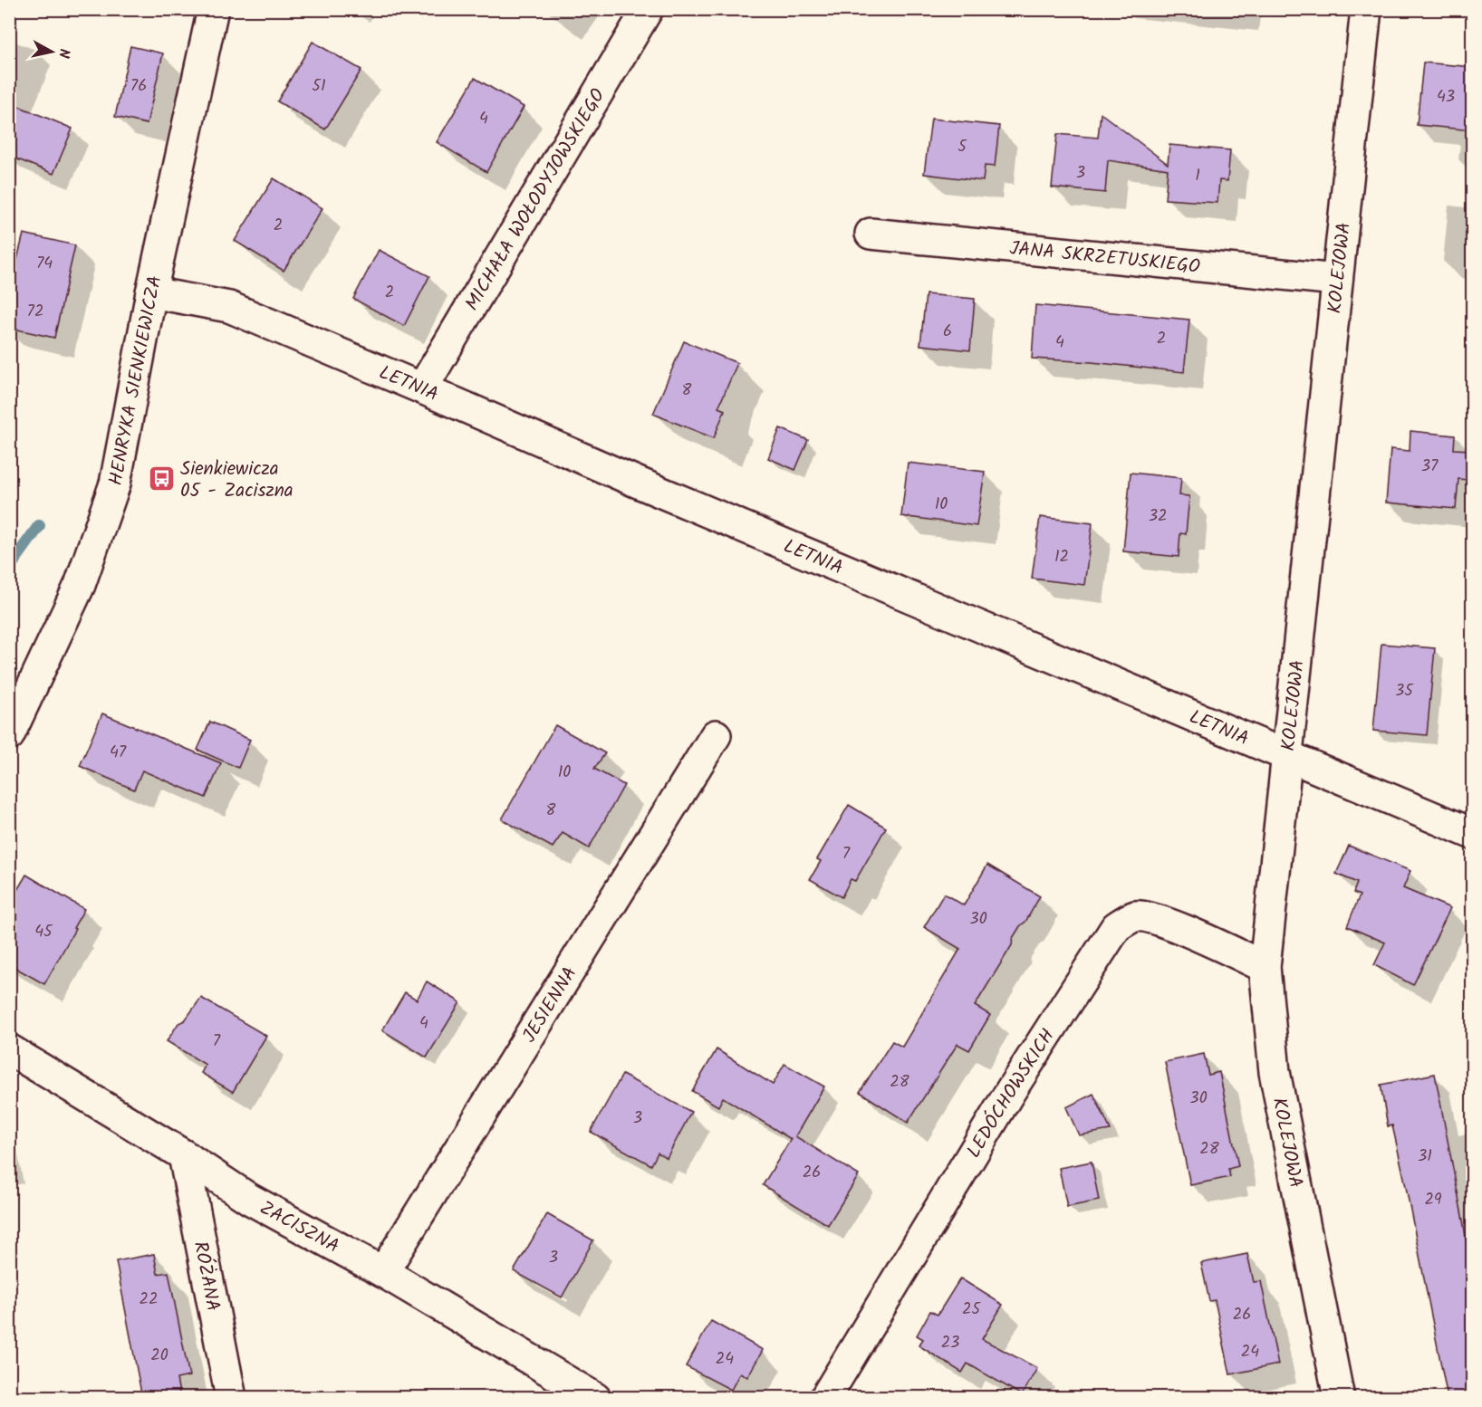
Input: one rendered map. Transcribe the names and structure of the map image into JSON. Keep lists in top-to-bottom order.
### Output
{
  "streets": {
    "street": [
      "MICHAŁA WOŁODYJOWSKIEGO",
      "JANA SKRZETUSKIEGO",
      "KOLEJOWA",
      "HENRYKA SIENKIEWICZA",
      "LETNIA",
      "JESIENNA",
      "LEDÓCHOWSKICH",
      "ZACISZNA",
      "RÓŻANA"
    ]
  },
  "crossings": [
    ["MICHAŁA WOŁODYJOWSKIEGO", "LETNIA"],
    ["JANA SKRZETUSKIEGO", "KOLEJOWA"],
    ["KOLEJOWA", "LETNIA"],
    ["KOLEJOWA", "LEDÓCHOWSKICH"],
    ["HENRYKA SIENKIEWICZA", "LETNIA"],
    ["JESIENNA", "ZACISZNA"],
    ["ZACISZNA", "RÓŻANA"]
  ],
  "places": {
    "bus stop": ["Sienkiewicza 05 - Zaciszna"]
  },
  "house_numbers": [
    "76",
    "51",
    "43",
    "4",
    "5",
    "3",
    "1",
    "2",
    "74",
    "2",
    "72",
    "6",
    "2",
    "4",
    "8",
    "37",
    "10",
    "32",
    "12",
    "35",
    "47",
    "10",
    "8",
    "7",
    "30",
    "45",
    "4",
    "7",
    "28",
    "30",
    "3",
    "28",
    "31",
    "26",
    "29",
    "3",
    "22",
    "25",
    "26",
    "23",
    "24",
    "20",
    "24"
  ],
  "north": "right"
}
